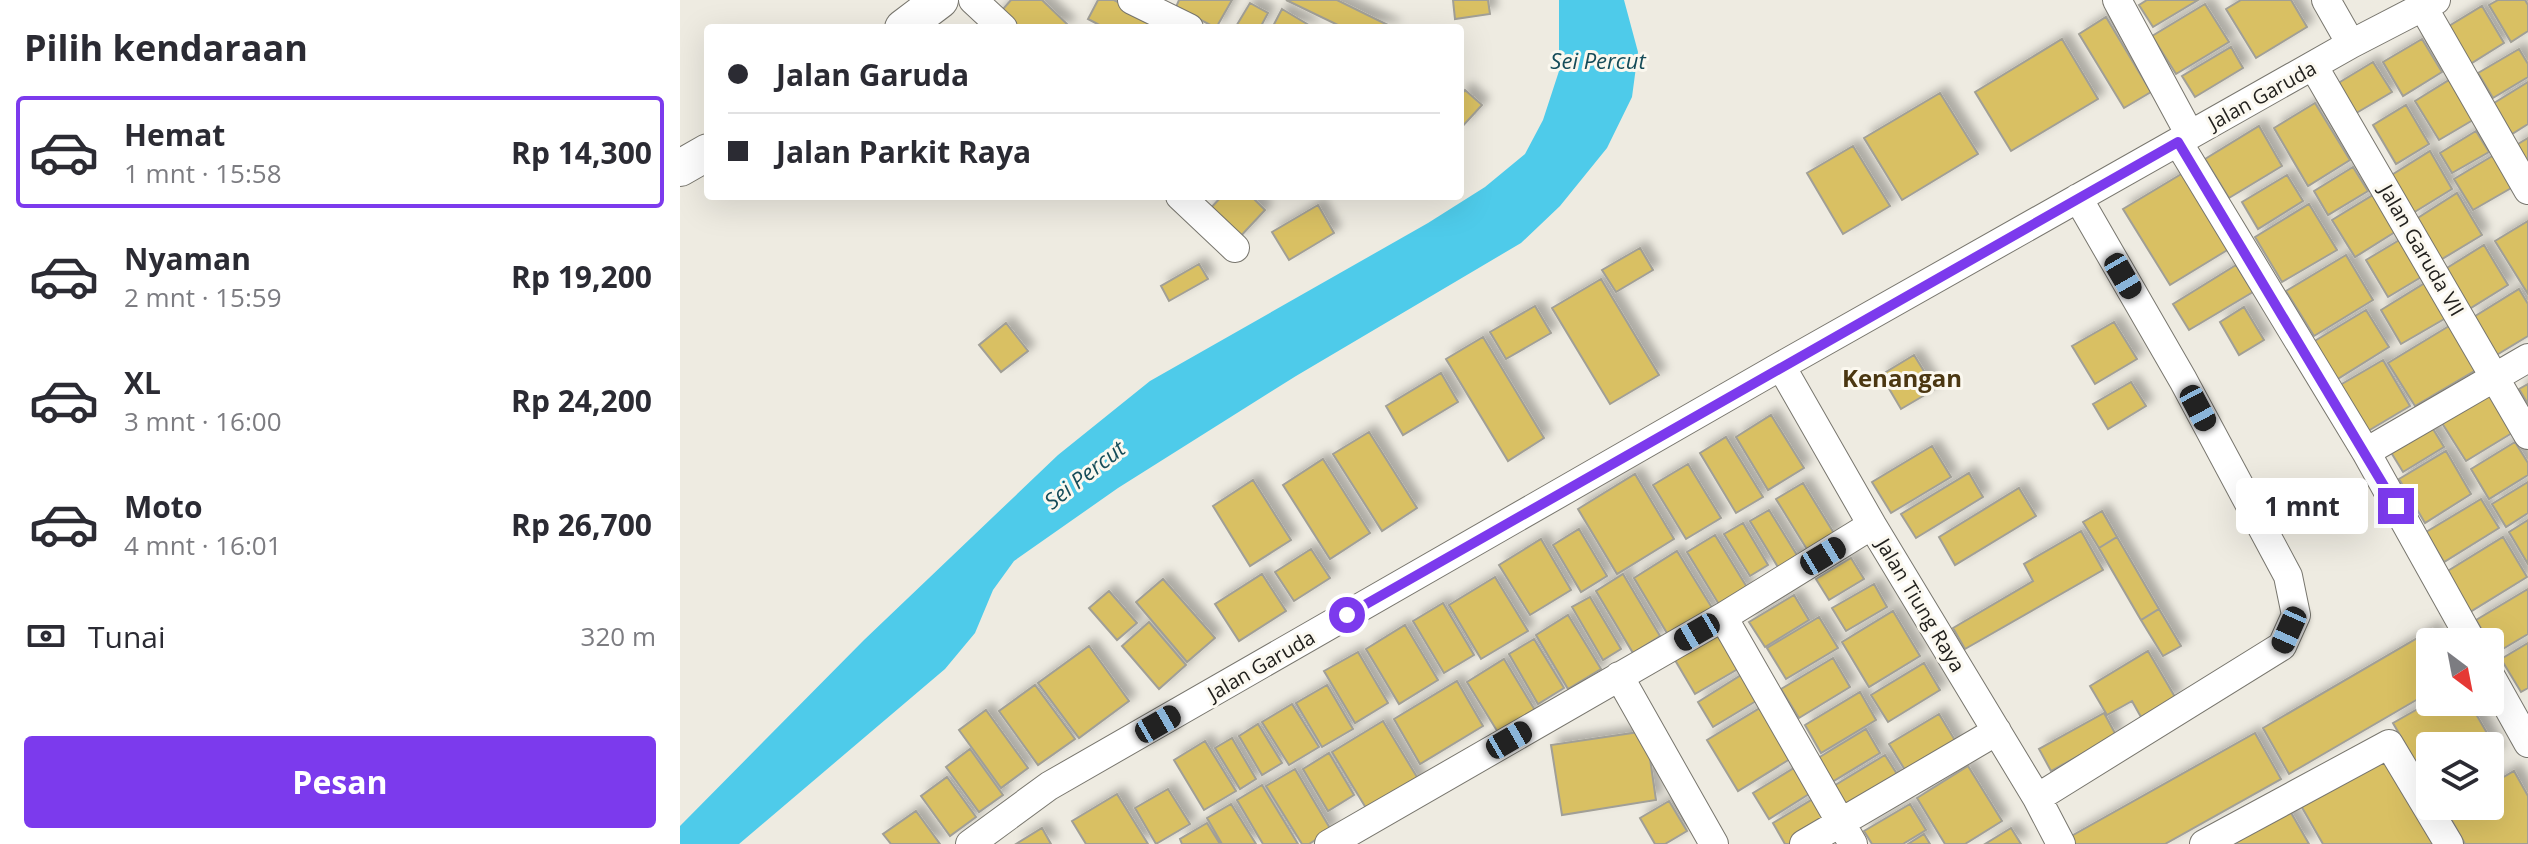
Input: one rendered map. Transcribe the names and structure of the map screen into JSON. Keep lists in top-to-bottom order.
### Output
{
  "streets": {
    "street": ["Jalan Garuda", "Jalan Garuda VII", "Jalan Tiung Raya"]
  },
  "crossings": [
    ["Jalan Garuda", "Jalan Garuda VII"],
    ["Jalan Garuda", "Jalan Tiung Raya"]
  ],
  "districts": ["Kenangan"],
  "water": ["Sei Percut"],
  "north": "bottom right",
  "page": {
    "heading": "Pilih kendaraan",
    "banner": ["Jalan Garuda", "Jalan Parkit Raya"],
    "list": [
      {
        "name": "Hemat",
        "note": "1 mnt · 15:58",
        "value": "Rp 14,300"
      },
      {
        "name": "Nyaman",
        "note": "2 mnt · 15:59",
        "value": "Rp 19,200"
      },
      {
        "name": "XL",
        "note": "3 mnt · 16:00",
        "value": "Rp 24,200"
      },
      {
        "name": "Moto",
        "note": "4 mnt · 16:01",
        "value": "Rp 26,700"
      }
    ],
    "bubble": "1 mnt",
    "pay": ["Tunai", "320 m"],
    "buttons": "Pesan"
  }
}
